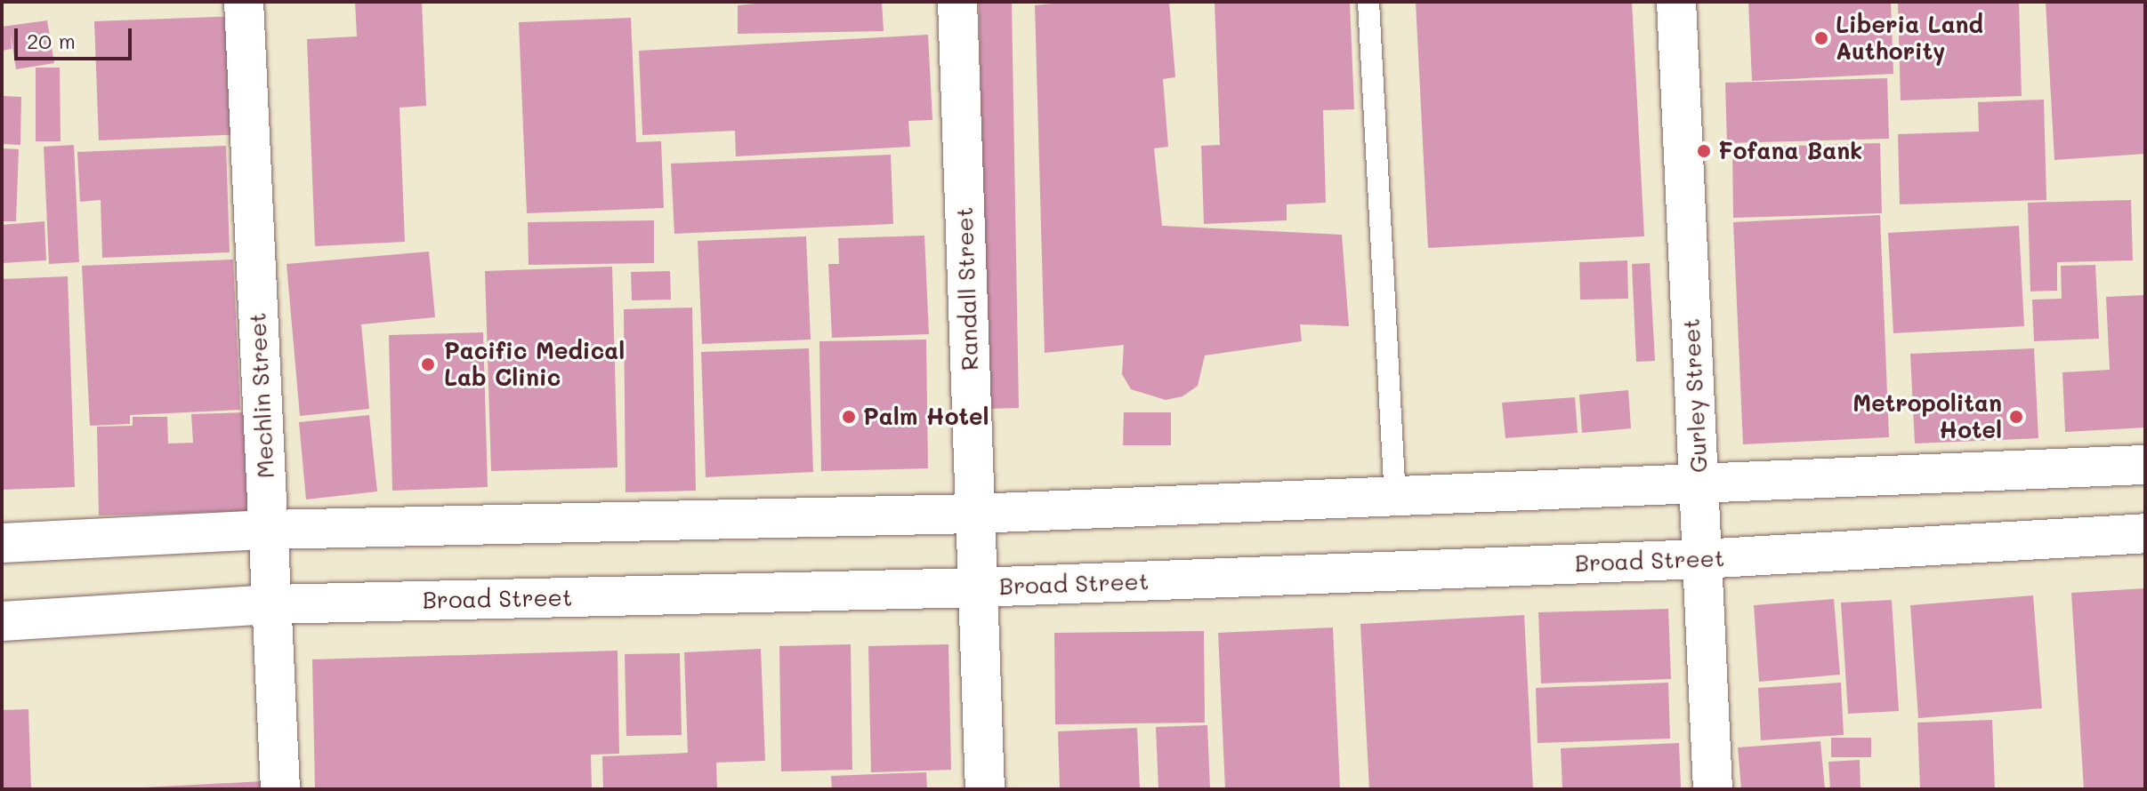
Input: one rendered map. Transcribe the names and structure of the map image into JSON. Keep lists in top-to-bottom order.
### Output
{
  "streets": {
    "street": [
      "Randall Street",
      "Mechlin Street",
      "Gurley Street",
      "Broad Street"
    ]
  },
  "crossings": [
    ["Randall Street", "Broad Street"],
    ["Mechlin Street", "Broad Street"],
    ["Gurley Street", "Broad Street"]
  ],
  "places": [
    "Liberia Land Authority",
    "Fofana Bank",
    "Pacific Medical Lab Clinic",
    "Palm Hotel",
    "Metropolitan Hotel"
  ],
  "scale_bar": "20 m"
}
